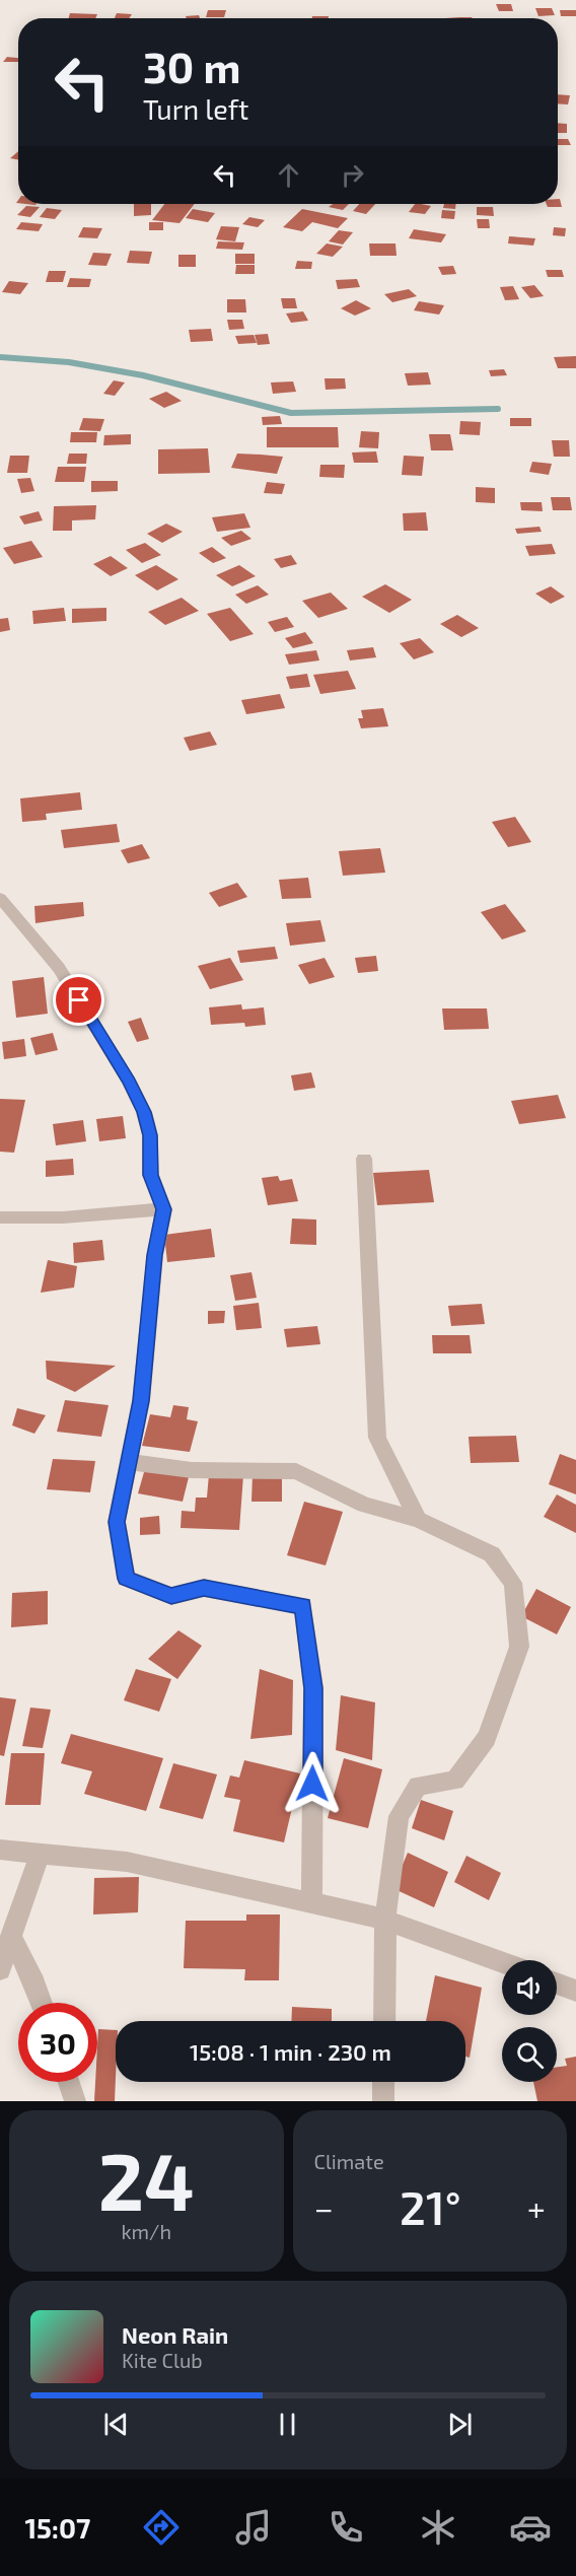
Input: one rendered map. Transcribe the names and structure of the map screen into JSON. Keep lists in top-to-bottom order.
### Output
{
  "page": {
    "turn": ["30 m", "Turn left"],
    "limit": "30",
    "trip": "15:08 · 1 min · 230 m",
    "tile": [
      ["24", "km/h"],
      "Climate"
    ],
    "heat": ["−", "21°", "+"],
    "song": ["Neon Rain", "Kite Club"],
    "tabs": "15:07"
  }
}
